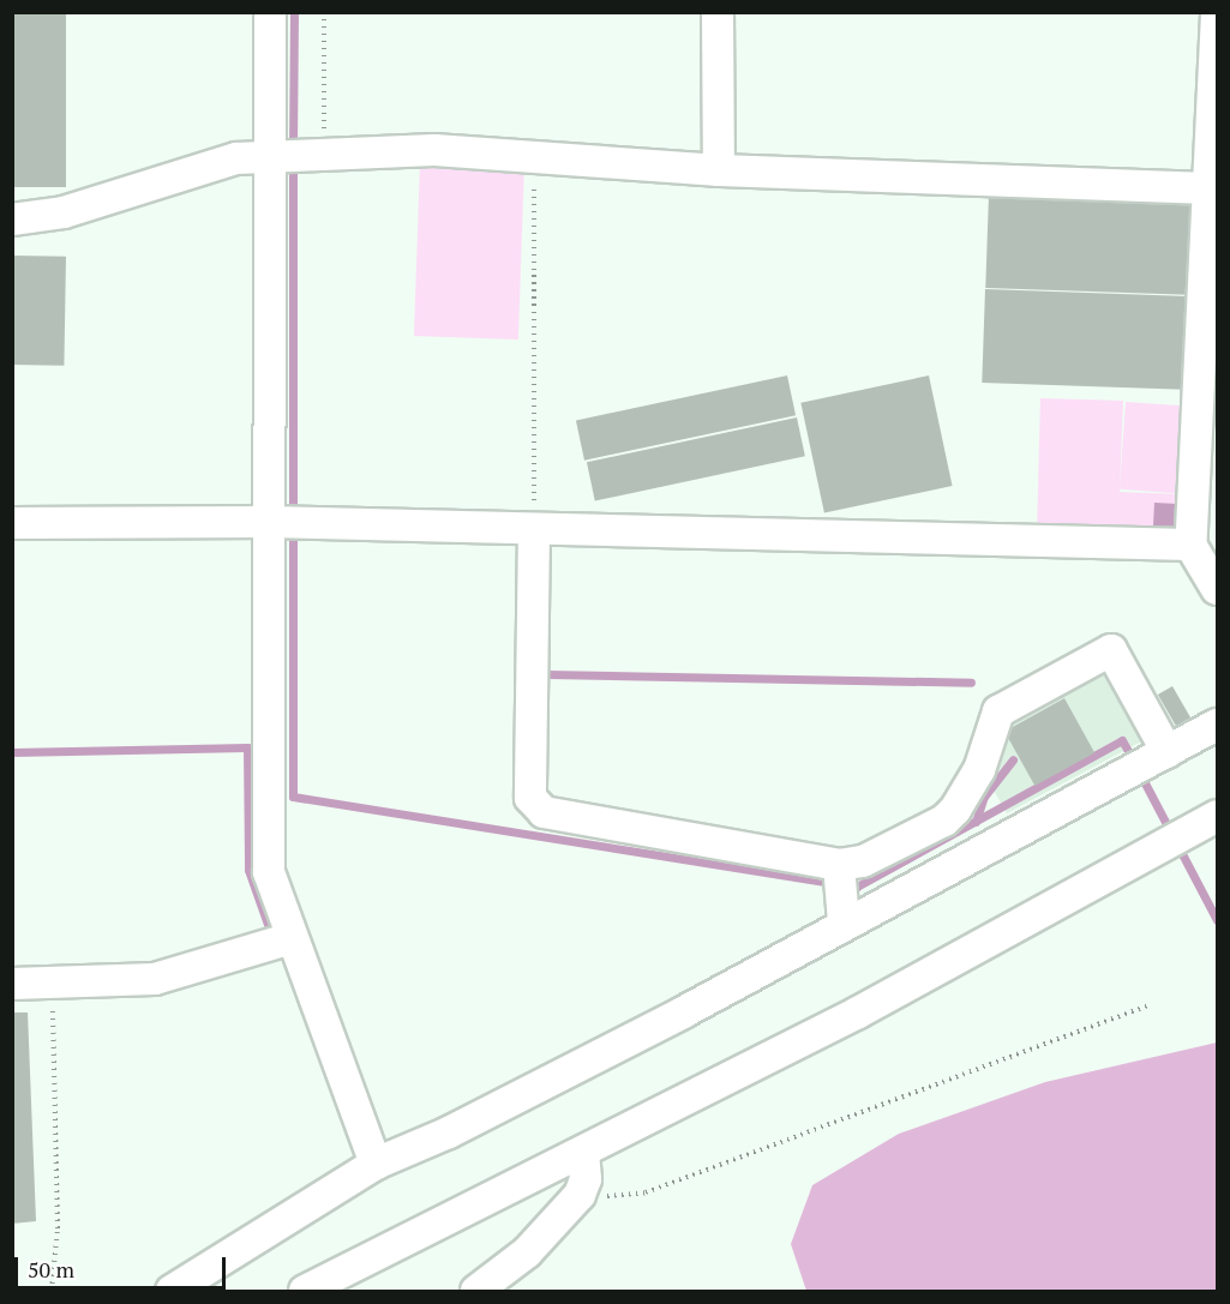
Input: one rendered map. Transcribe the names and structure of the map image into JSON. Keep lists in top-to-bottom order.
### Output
{
  "scale_bar": "50 m"
}
